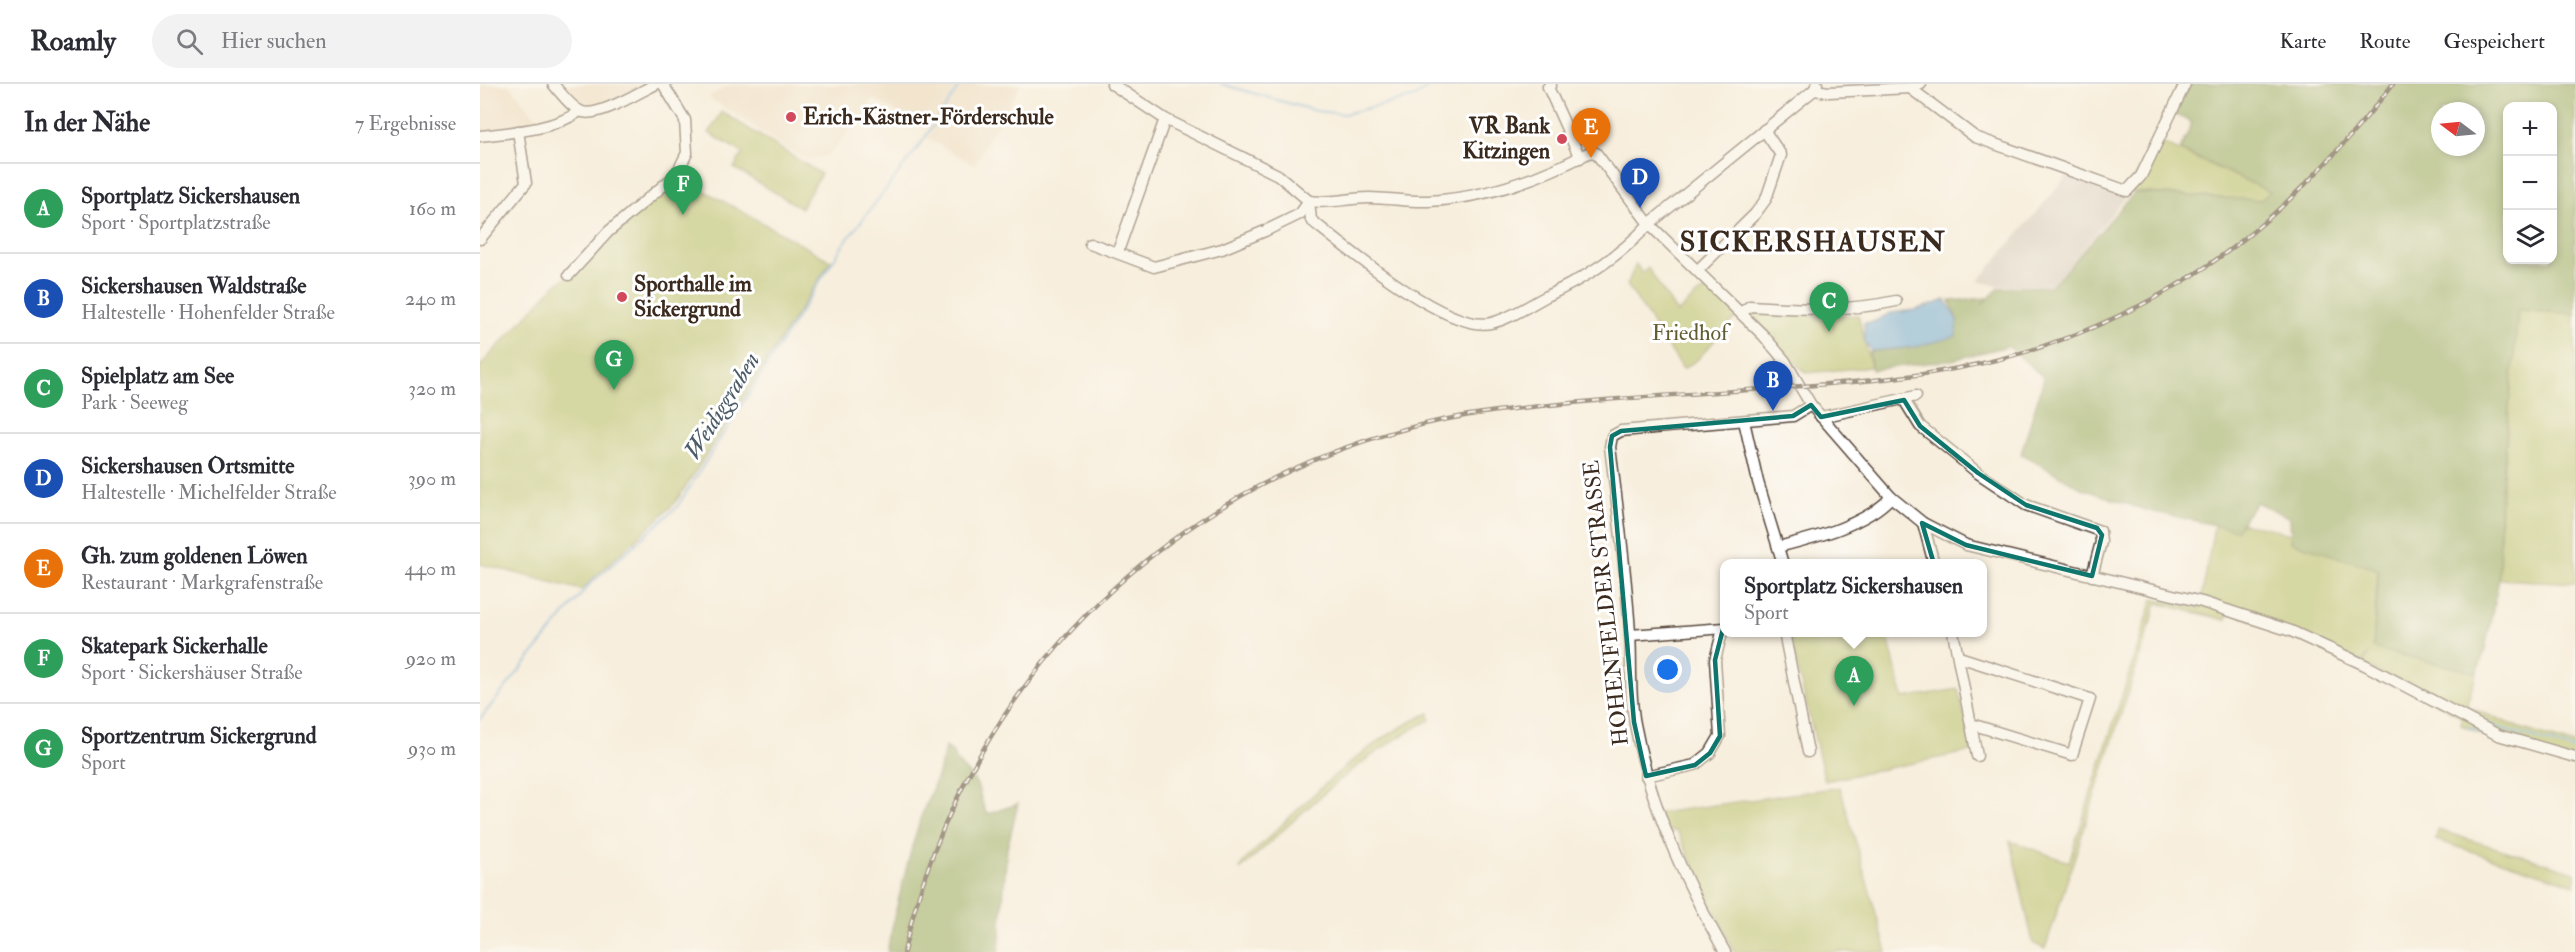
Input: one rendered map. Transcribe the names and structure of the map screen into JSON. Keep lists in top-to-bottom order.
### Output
{
  "streets": {
    "street": ["HOHENFELDER STRASSE"]
  },
  "districts": ["SICKERSHAUSEN"],
  "water": ["Weidiggraben"],
  "parks": ["Friedhof"],
  "places": ["Erich-Kästner-Förderschule", "VR Bank Kitzingen", "Sporthalle im Sickergrund"],
  "north": "left",
  "page": {
    "header": "Roamly",
    "search": "Hier suchen",
    "nav": ["Karte", "Route", "Gespeichert"],
    "heading": ["In der Nähe", "7 Ergebnisse"],
    "map_buttons": ["+", "−"],
    "pins": [
      "E",
      "D",
      "F",
      "C",
      "G",
      "B",
      "A"
    ],
    "list": [
      {
        "mark": "A",
        "name": "Sportplatz Sickershausen",
        "note": "Sport · Sportplatzstraße",
        "value": "160 m"
      },
      {
        "mark": "B",
        "name": "Sickershausen Waldstraße",
        "note": "Haltestelle · Hohenfelder Straße",
        "value": "240 m"
      },
      {
        "mark": "C",
        "name": "Spielplatz am See",
        "note": "Park · Seeweg",
        "value": "320 m"
      },
      {
        "mark": "D",
        "name": "Sickershausen Ortsmitte",
        "note": "Haltestelle · Michelfelder Straße",
        "value": "390 m"
      },
      {
        "mark": "E",
        "name": "Gh. zum goldenen Löwen",
        "note": "Restaurant · Markgrafenstraße",
        "value": "440 m"
      },
      {
        "mark": "F",
        "name": "Skatepark Sickerhalle",
        "note": "Sport · Sickershäuser Straße",
        "value": "920 m"
      },
      {
        "mark": "G",
        "name": "Sportzentrum Sickergrund",
        "note": "Sport",
        "value": "930 m"
      }
    ],
    "popup": ["Sportplatz Sickershausen", "Sport"]
  }
}
